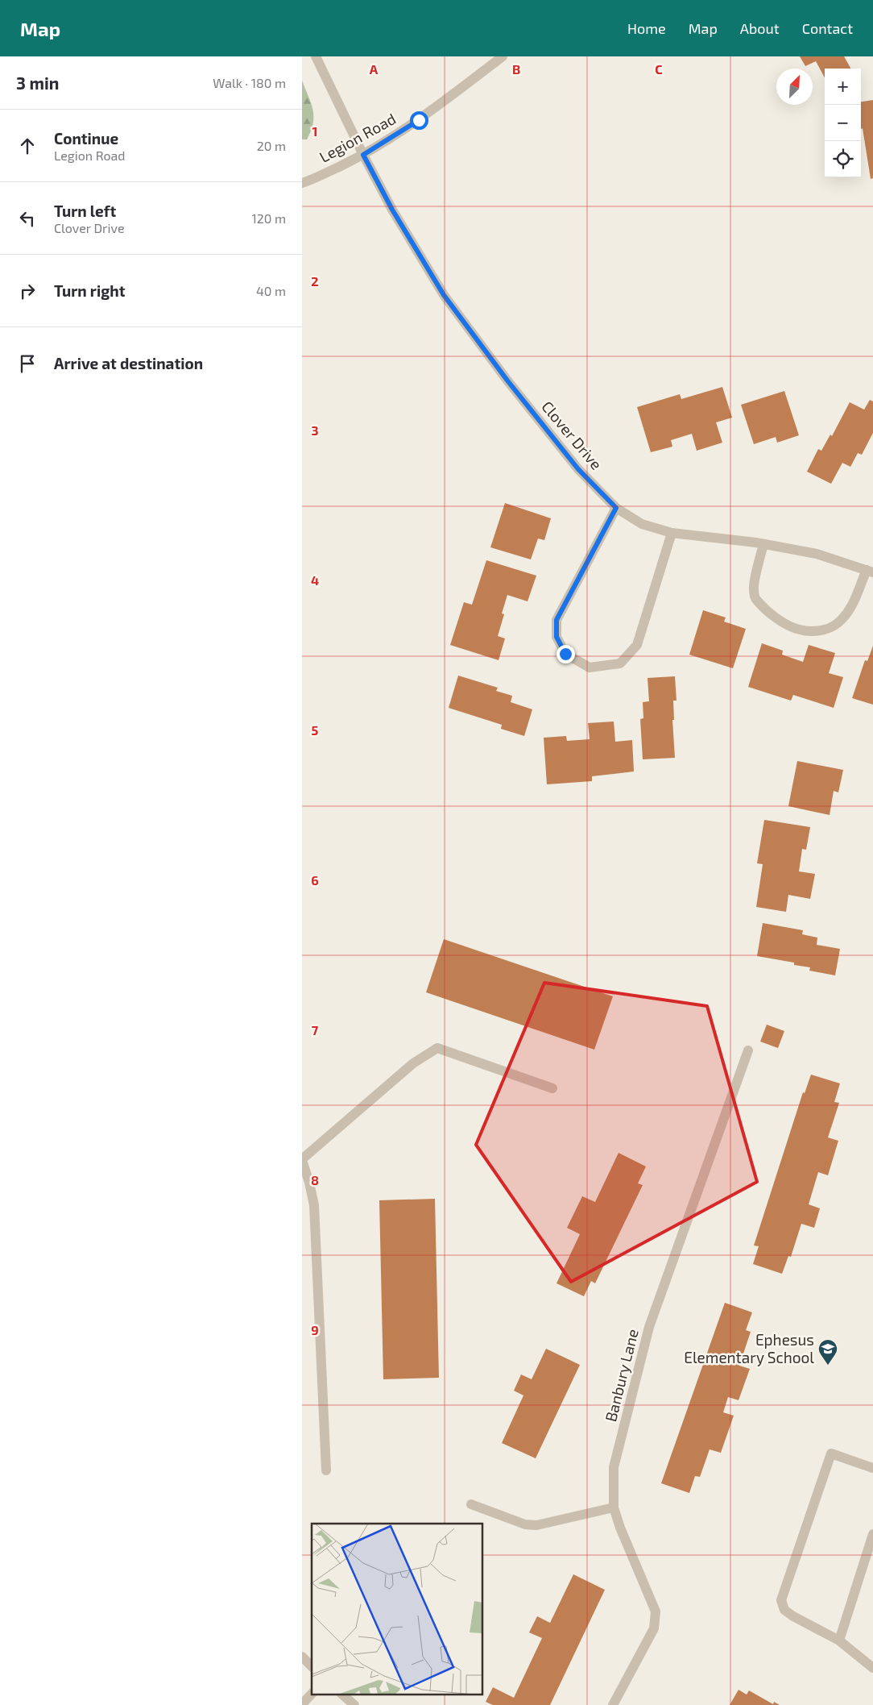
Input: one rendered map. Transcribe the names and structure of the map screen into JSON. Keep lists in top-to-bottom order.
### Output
{
  "streets": {
    "street": ["Legion Road", "Clover Drive", "Banbury Lane"]
  },
  "crossings": [
    ["Legion Road", "Clover Drive"]
  ],
  "places": {
    "school or university": ["Ephesus Elementary School"]
  },
  "north": "top right",
  "page": {
    "header": "Map",
    "nav": [
      "Home",
      "Map",
      "About",
      "Contact"
    ],
    "heading": ["3 min", "Walk · 180 m"],
    "map_buttons": ["+", "−"],
    "list": [
      ["Continue", "Legion Road", "20 m"],
      ["Turn left", "Clover Drive", "120 m"],
      ["Turn right", "40 m"],
      "Arrive at destination"
    ]
  },
  "grid": {
    "columns": ["A", "B", "C"],
    "rows": [
      "1",
      "2",
      "3",
      "4",
      "5",
      "6",
      "7",
      "8",
      "9"
    ]
  }
}
